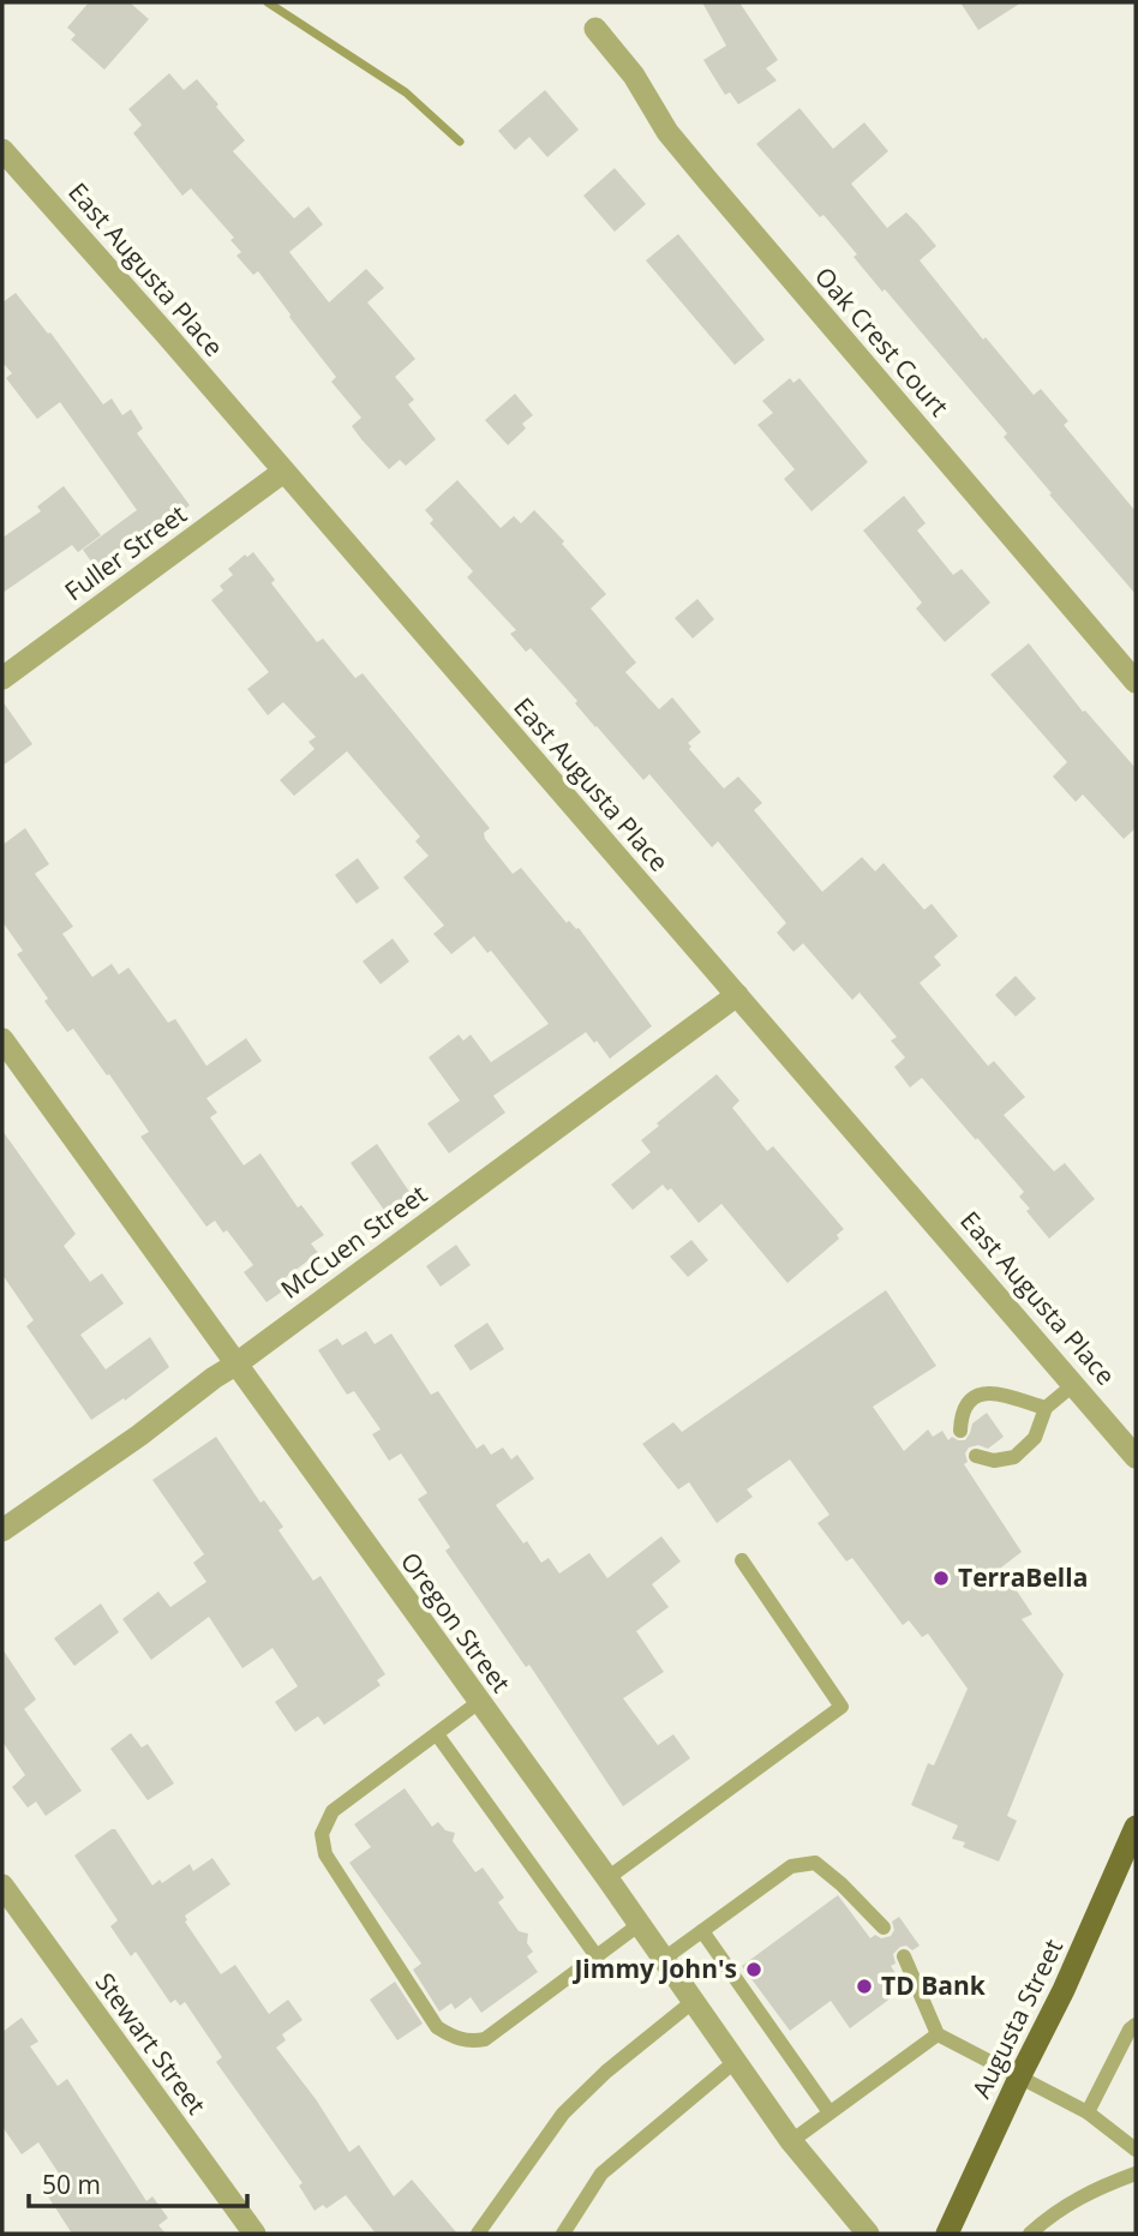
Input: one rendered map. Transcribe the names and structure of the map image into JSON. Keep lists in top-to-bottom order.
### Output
{
  "streets": {
    "main road": ["Augusta Street"],
    "street": [
      "East Augusta Place",
      "Oak Crest Court",
      "Fuller Street",
      "McCuen Street",
      "Oregon Street",
      "Stewart Street"
    ]
  },
  "crossings": [
    ["East Augusta Place", "Fuller Street"],
    ["East Augusta Place", "McCuen Street"],
    ["McCuen Street", "Oregon Street"]
  ],
  "places": ["TerraBella", "Jimmy John's", "TD Bank"],
  "scale_bar": "50 m"
}
